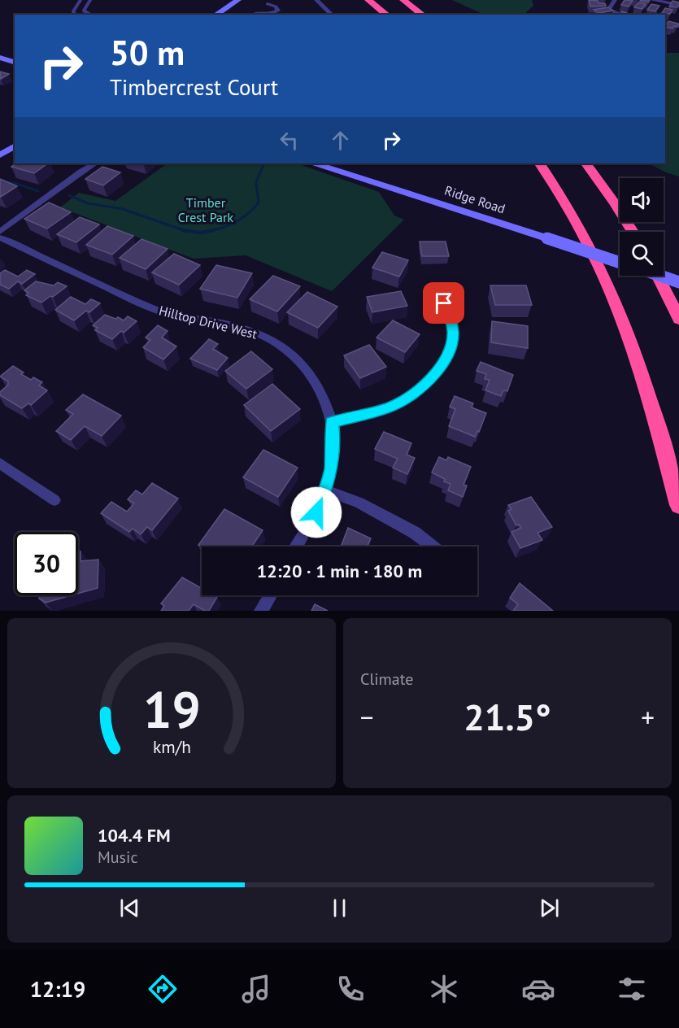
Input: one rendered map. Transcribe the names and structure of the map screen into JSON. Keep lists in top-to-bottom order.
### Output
{
  "streets": {
    "street": ["Ridge Road", "Hilltop Drive West"]
  },
  "parks": ["Timber Crest Park"],
  "page": {
    "turn": ["50 m", "Timbercrest Court"],
    "limit": "30",
    "trip": "12:20 · 1 min · 180 m",
    "tile": "Climate",
    "heat": ["−", "21.5°", "+"],
    "song": ["104.4 FM", "Music"],
    "tabs": "12:19",
    "gauge": ["19", "km/h"]
  }
}
